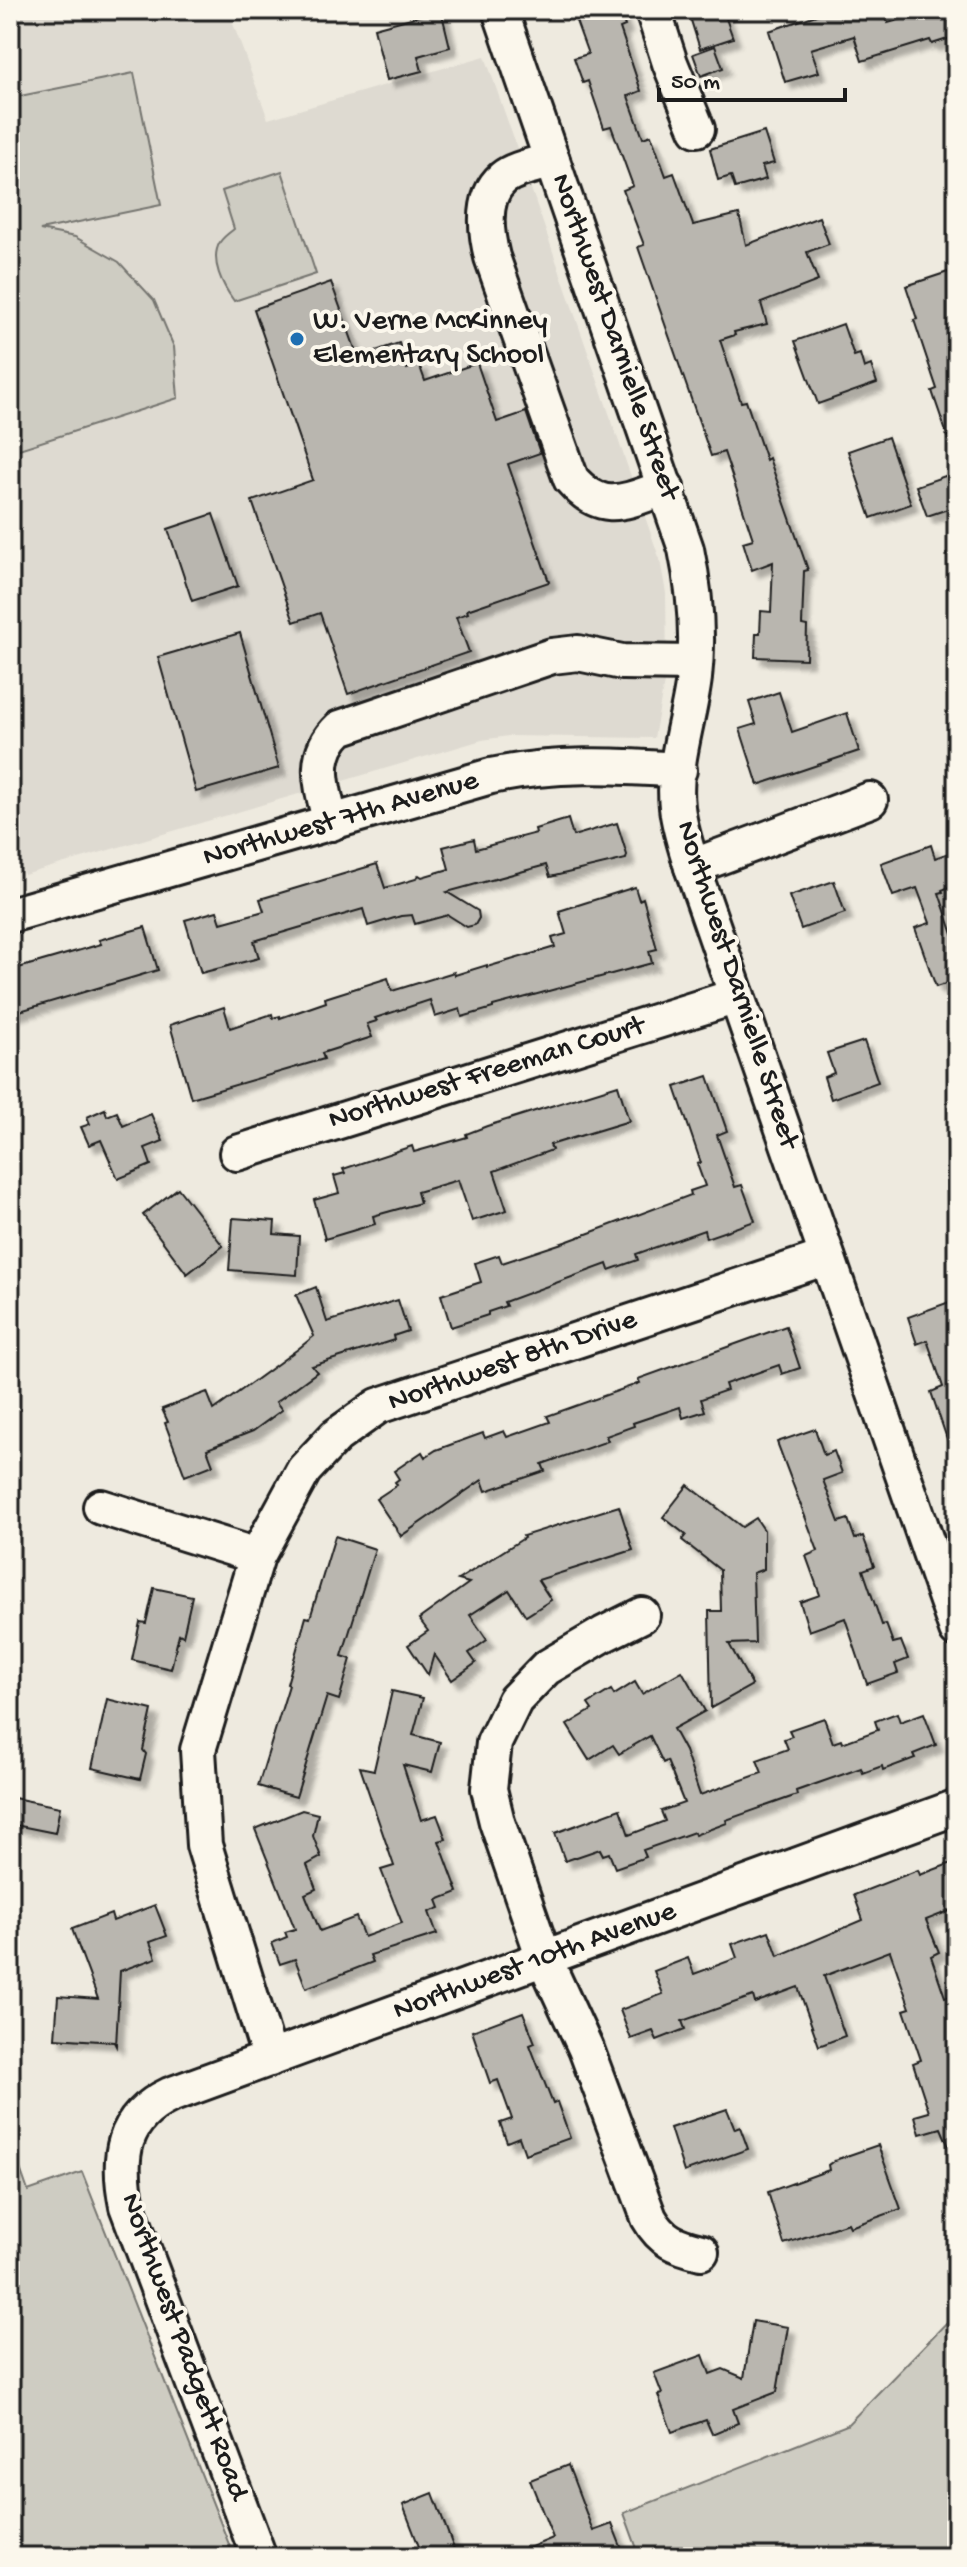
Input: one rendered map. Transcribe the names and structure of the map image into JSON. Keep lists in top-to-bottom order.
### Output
{
  "streets": {
    "street": [
      "Northwest Darnielle Street",
      "Northwest 7th Avenue",
      "Northwest Freeman Court",
      "Northwest 8th Drive",
      "Northwest 10th Avenue",
      "Northwest Padgett Road"
    ]
  },
  "crossings": [
    ["Northwest Darnielle Street", "Northwest 7th Avenue"],
    ["Northwest Darnielle Street", "Northwest Freeman Court"],
    ["Northwest Darnielle Street", "Northwest 8th Drive"],
    ["Northwest 8th Drive", "Northwest 10th Avenue"],
    ["Northwest 10th Avenue", "Northwest Padgett Road"]
  ],
  "places": ["W. Verne McKinney Elementary School"],
  "scale_bar": "50 m"
}
